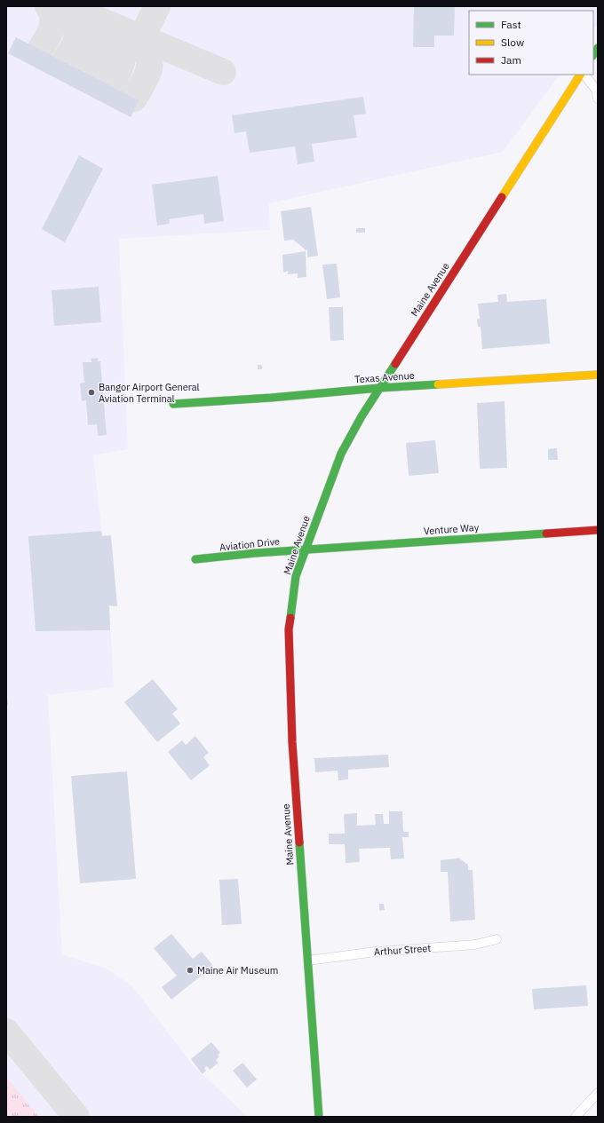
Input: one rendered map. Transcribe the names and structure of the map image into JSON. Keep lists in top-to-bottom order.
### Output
{
  "streets": {
    "main road": [
      "Maine Avenue",
      "Texas Avenue",
      "Venture Way",
      "Aviation Drive"
    ],
    "street": ["Arthur Street"]
  },
  "crossings": [
    ["Maine Avenue", "Texas Avenue"],
    ["Maine Avenue", "Venture Way"],
    ["Maine Avenue", "Aviation Drive"],
    ["Maine Avenue", "Arthur Street"],
    ["Venture Way", "Aviation Drive"]
  ],
  "places": ["Bangor Airport General Aviation Terminal", "Maine Air Museum"],
  "legend": ["Fast", "Slow", "Jam"]
}
